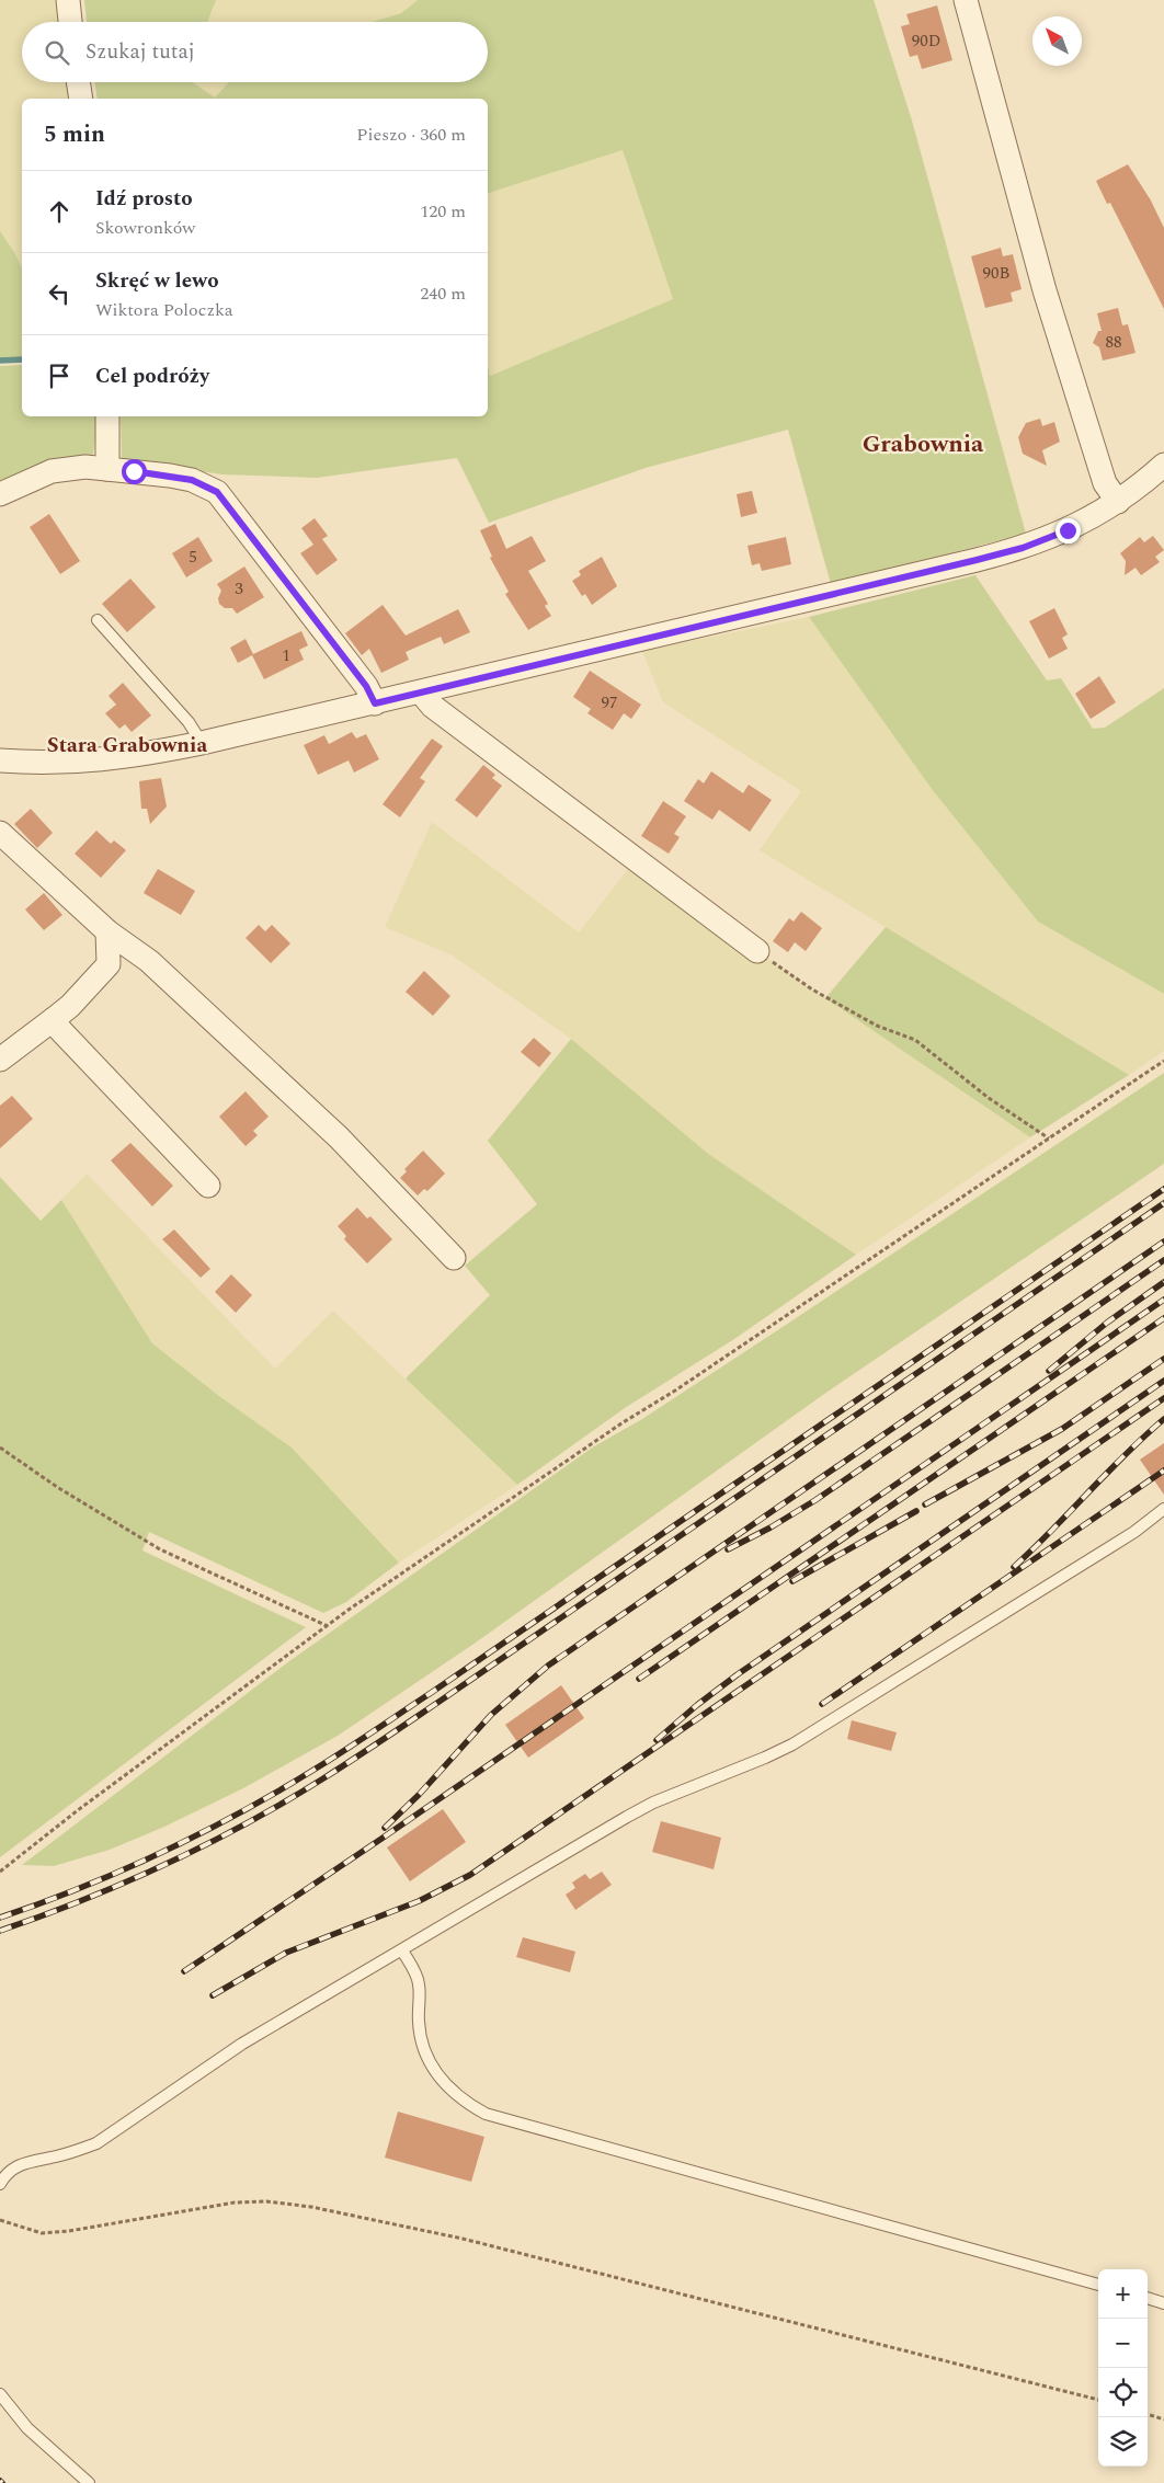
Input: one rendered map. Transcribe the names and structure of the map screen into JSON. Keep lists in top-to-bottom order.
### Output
{
  "districts": ["Grabownia", "Stara Grabownia"],
  "house_numbers": [
    "90D",
    "90B",
    "88",
    "5",
    "3",
    "1",
    "97"
  ],
  "north": "top left",
  "page": {
    "search": "Szukaj tutaj",
    "heading": ["5 min", "Pieszo · 360 m"],
    "list": [
      ["Idź prosto", "Skowronków", "120 m"],
      ["Skręć w lewo", "Wiktora Poloczka", "240 m"],
      "Cel podróży"
    ],
    "map_buttons": ["+", "−"]
  }
}
